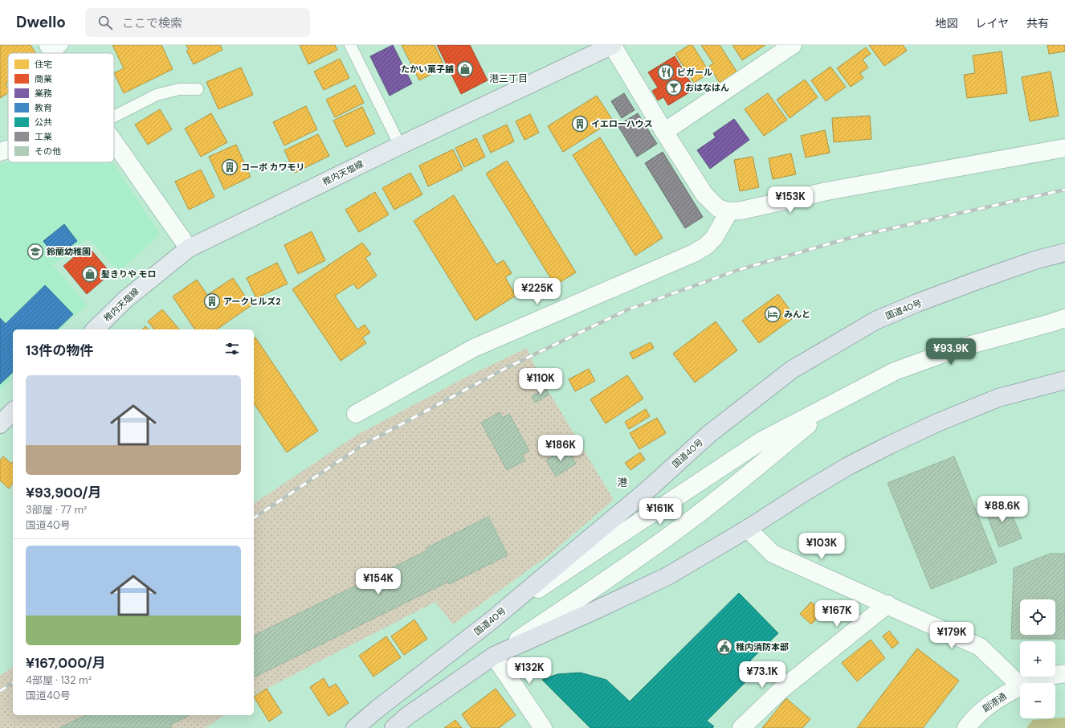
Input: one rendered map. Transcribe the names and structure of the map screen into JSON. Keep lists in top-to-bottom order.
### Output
{
  "streets": {
    "highway": ["国道40号"],
    "main road": ["稚内天塩線"],
    "street": ["副港通"]
  },
  "districts": ["港三丁目", "港"],
  "places": {
    "shop": ["たかい菓子舗", "髪きりや モロ"],
    "restaurant": ["ピガール"],
    "bar": ["おはなはん"],
    "building": ["イエローハウス", "コーポ カワモリ", "アークヒルズ2"],
    "school or university": ["鈴蘭幼稚園"],
    "hotel": ["みんと"],
    "public building": ["稚内消防本部"]
  },
  "legend": [
    "住宅",
    "商業",
    "業務",
    "教育",
    "公共",
    "工業",
    "その他"
  ],
  "page": {
    "header": "Dwello",
    "search": "ここで検索",
    "nav": ["地図", "レイヤ", "共有"],
    "price": [
      "¥153K",
      "¥225K",
      "¥93.9K",
      "¥110K",
      "¥186K",
      "¥88.6K",
      "¥161K",
      "¥103K",
      "¥154K",
      "¥167K",
      "¥179K",
      "¥132K",
      "¥73.1K"
    ],
    "heading": "13件の物件",
    "list": [
      {
        "name": "¥93,900/月",
        "note": "3部屋 · 77 m² · 国道40号"
      },
      {
        "name": "¥167,000/月",
        "note": "4部屋 · 132 m² · 国道40号"
      }
    ],
    "map_buttons": ["+", "−"]
  }
}
